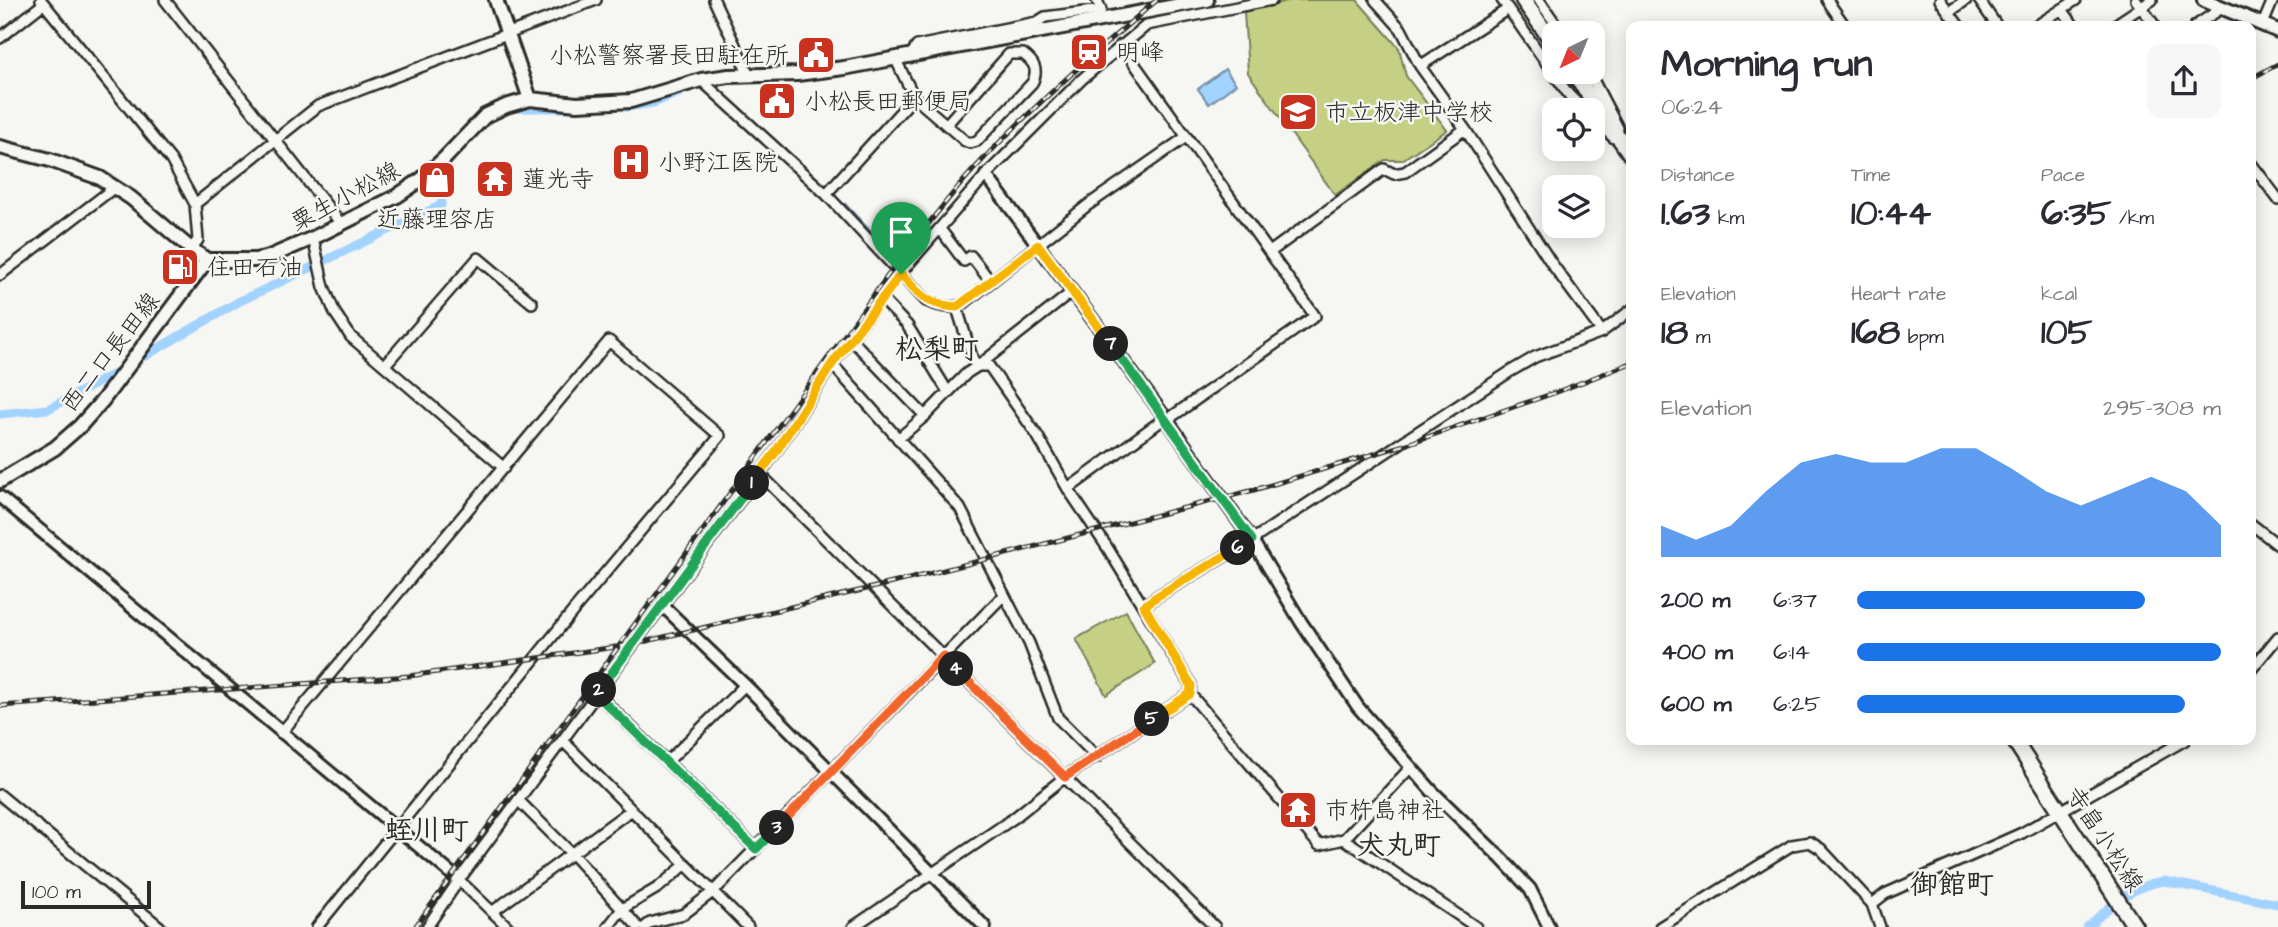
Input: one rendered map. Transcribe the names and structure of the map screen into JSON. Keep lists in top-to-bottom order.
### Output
{
  "streets": {
    "main road": ["粟生小松線", "西二口長田線", "寺畠小松線"]
  },
  "crossings": [
    ["粟生小松線", "西二口長田線"]
  ],
  "districts": [
    "松梨町",
    "蛭川町",
    "犬丸町",
    "御館町"
  ],
  "places": {
    "station": ["明峰"],
    "public building": ["小松警察署長田駐在所", "小松長田郵便局"],
    "school or university": ["市立板津中学校"],
    "hospital": ["小野江医院"],
    "temple": ["蓮光寺", "市杵島神社"],
    "shop": ["近藤理容店"],
    "fuel station": ["住田石油"]
  },
  "scale_bar": "100 m",
  "north": "bottom left",
  "page": {
    "heading": ["Morning run", "06:24"],
    "stats": [
      ["Distance", "1.63 km"],
      ["Time", "10:44"],
      ["Pace", "6:35 /km"],
      ["Elevation", "18 m"],
      ["Heart rate", "168 bpm"],
      ["kcal", "105"]
    ],
    "pins": [
      "7",
      "1",
      "6",
      "4",
      "2",
      "5",
      "3"
    ],
    "chart": ["Elevation", "295–308 m"],
    "list": [
      {
        "name": "200 m",
        "note": "6:37"
      },
      {
        "name": "400 m",
        "note": "6:14"
      },
      {
        "name": "600 m",
        "note": "6:25"
      }
    ],
    "scale": "100 m"
  }
}
